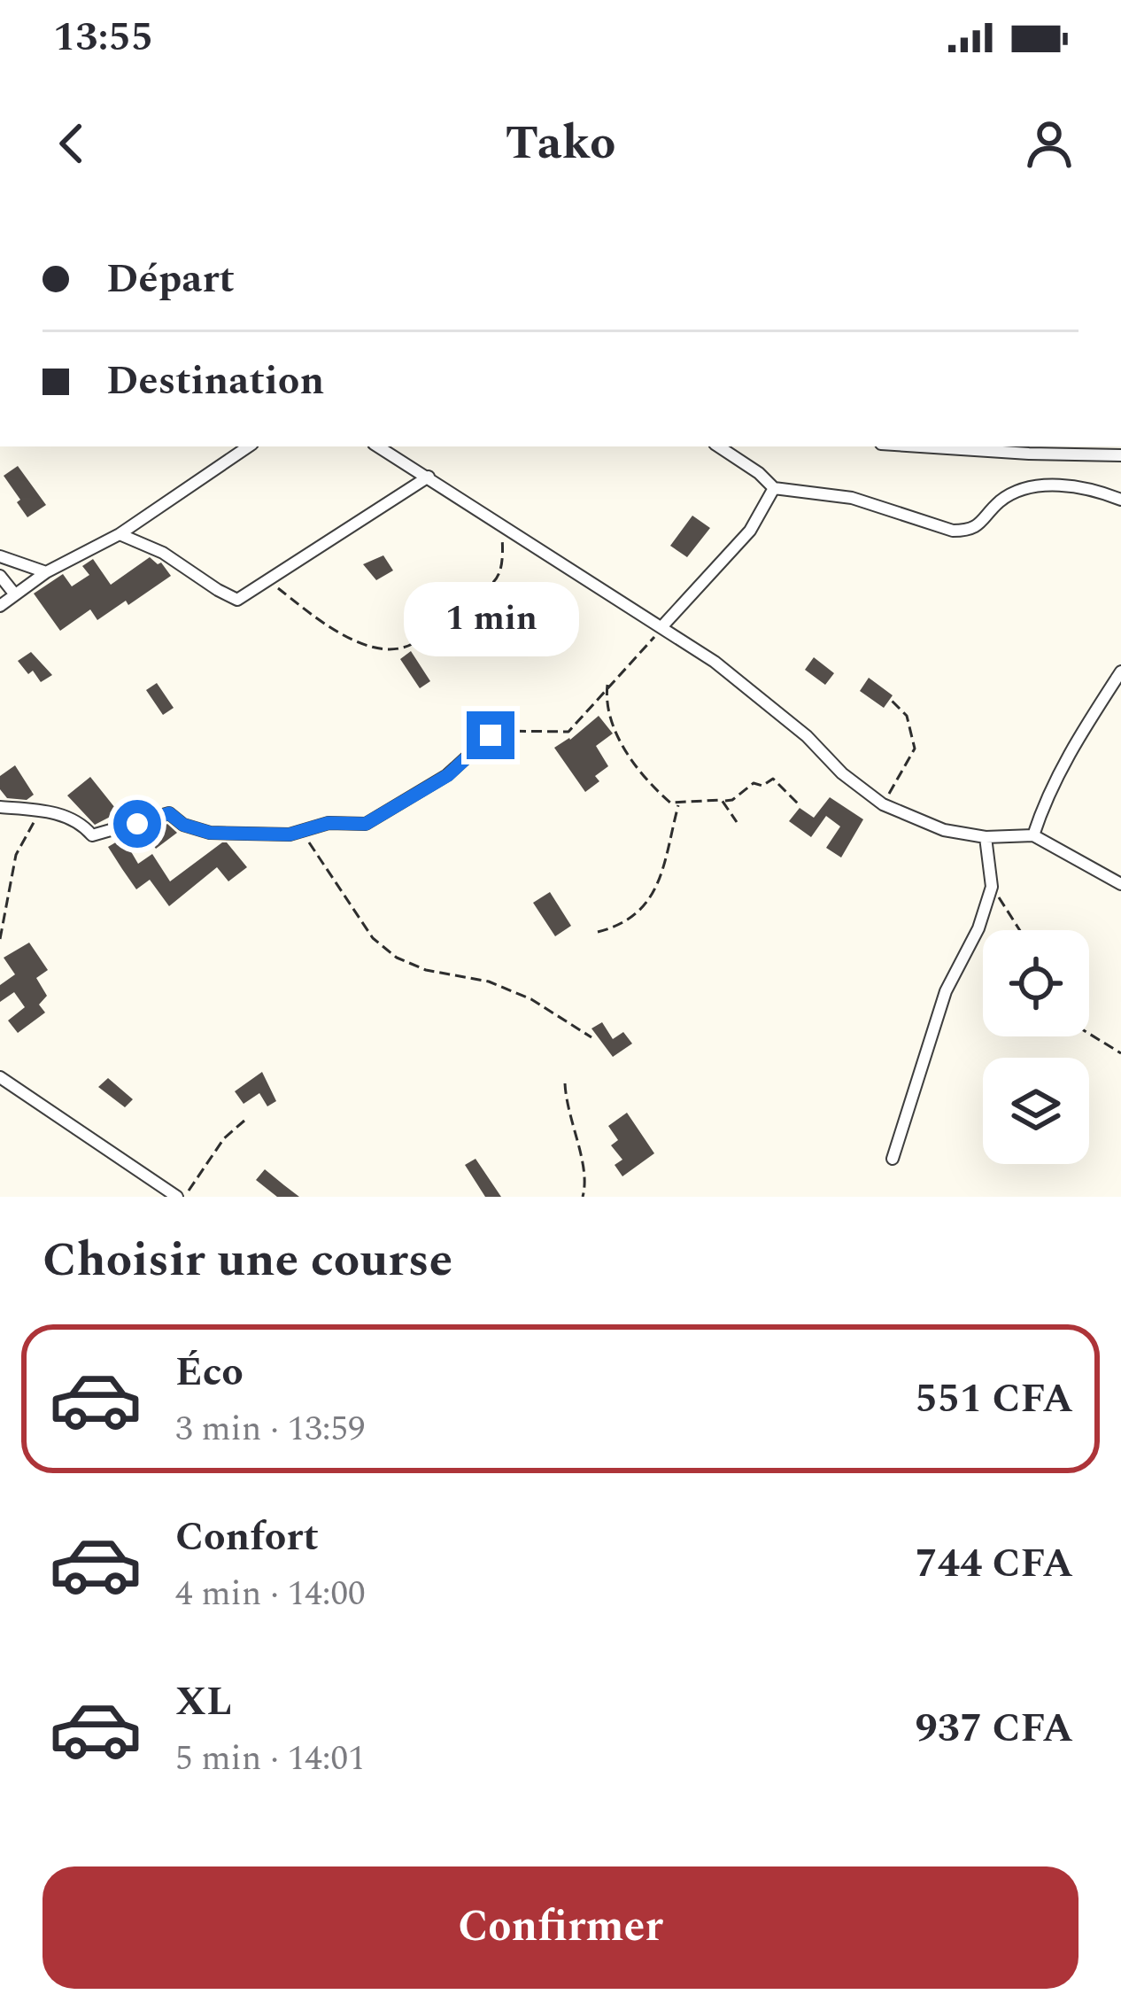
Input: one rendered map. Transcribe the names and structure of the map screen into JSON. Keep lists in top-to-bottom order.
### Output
{
  "page": {
    "status": "13:55",
    "header": "Tako",
    "banner": ["Départ", "Destination"],
    "bubble": "1 min",
    "heading": "Choisir une course",
    "list": [
      {
        "name": "Éco",
        "note": "3 min · 13:59",
        "value": "551 CFA"
      },
      {
        "name": "Confort",
        "note": "4 min · 14:00",
        "value": "744 CFA"
      },
      {
        "name": "XL",
        "note": "5 min · 14:01",
        "value": "937 CFA"
      }
    ],
    "buttons": "Confirmer"
  }
}
